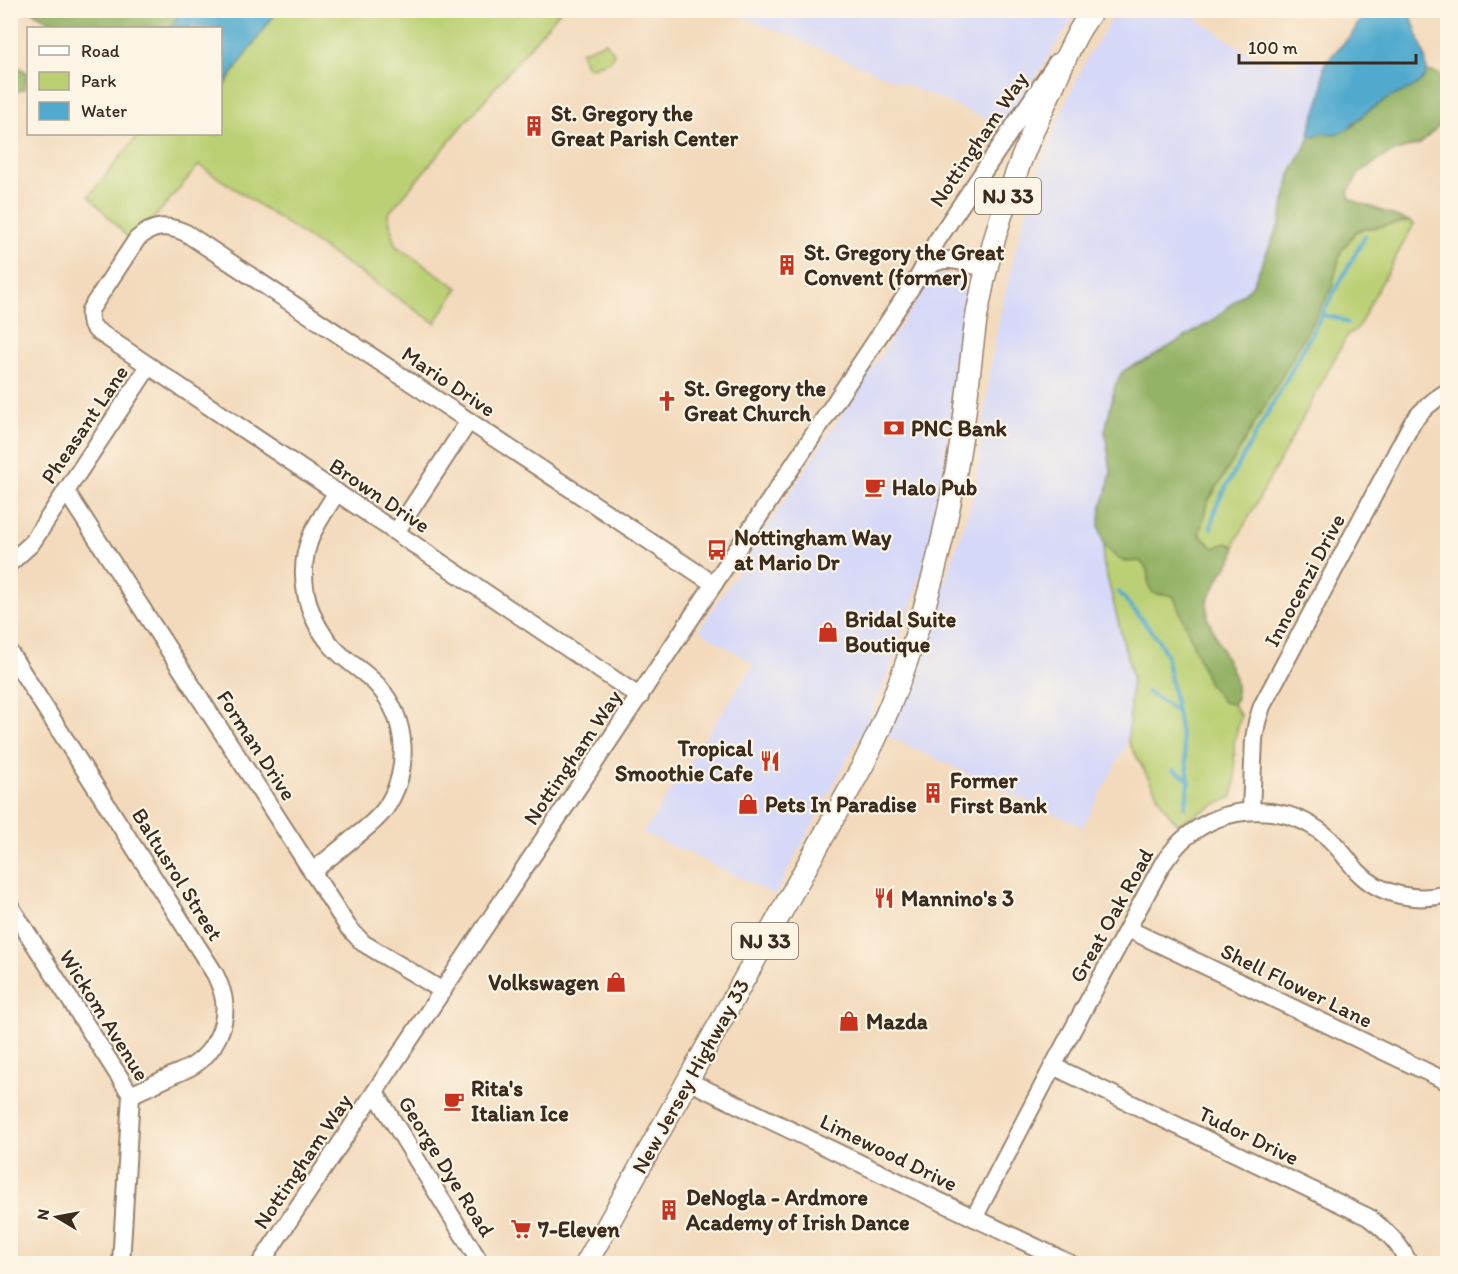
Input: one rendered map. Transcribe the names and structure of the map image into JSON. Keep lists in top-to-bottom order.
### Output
{
  "streets": {
    "main road": ["NJ 33", "New Jersey Highway 33"],
    "street": [
      "Nottingham Way",
      "Mario Drive",
      "Pheasant Lane",
      "Brown Drive",
      "Innocenzi Drive",
      "Forman Drive",
      "Baltusrol Street",
      "Great Oak Road",
      "Shell Flower Lane",
      "Wickom Avenue",
      "Tudor Drive",
      "Limewood Drive",
      "George Dye Road"
    ]
  },
  "crossings": [
    ["Nottingham Way", "Mario Drive"],
    ["Nottingham Way", "Brown Drive"],
    ["Nottingham Way", "Forman Drive"],
    ["Nottingham Way", "New Jersey Highway 33"],
    ["Nottingham Way", "George Dye Road"],
    ["Mario Drive", "Brown Drive"],
    ["Pheasant Lane", "Brown Drive"],
    ["Pheasant Lane", "Forman Drive"],
    ["Innocenzi Drive", "Great Oak Road"],
    ["Baltusrol Street", "Wickom Avenue"],
    ["Great Oak Road", "Shell Flower Lane"],
    ["Great Oak Road", "Tudor Drive"],
    ["Great Oak Road", "Limewood Drive"],
    ["New Jersey Highway 33", "Limewood Drive"]
  ],
  "places": {
    "building": [
      "St. Gregory the Great Parish Center",
      "St. Gregory the Great Convent (former)",
      "Former First Bank",
      "DeNogla - Ardmore Academy of Irish Dance"
    ],
    "church": ["St. Gregory the Great Church"],
    "bank": ["PNC Bank"],
    "cafe": ["Halo Pub", "Rita's Italian Ice"],
    "bus stop": ["Nottingham Way at Mario Dr"],
    "shop": [
      "Bridal Suite Boutique",
      "Pets In Paradise",
      "Volkswagen",
      "Mazda"
    ],
    "restaurant": ["Tropical Smoothie Cafe", "Mannino's 3"],
    "supermarket": ["7-Eleven"]
  },
  "legend": ["Road", "Park", "Water"],
  "scale_bar": "100 m",
  "north": "left"
}
